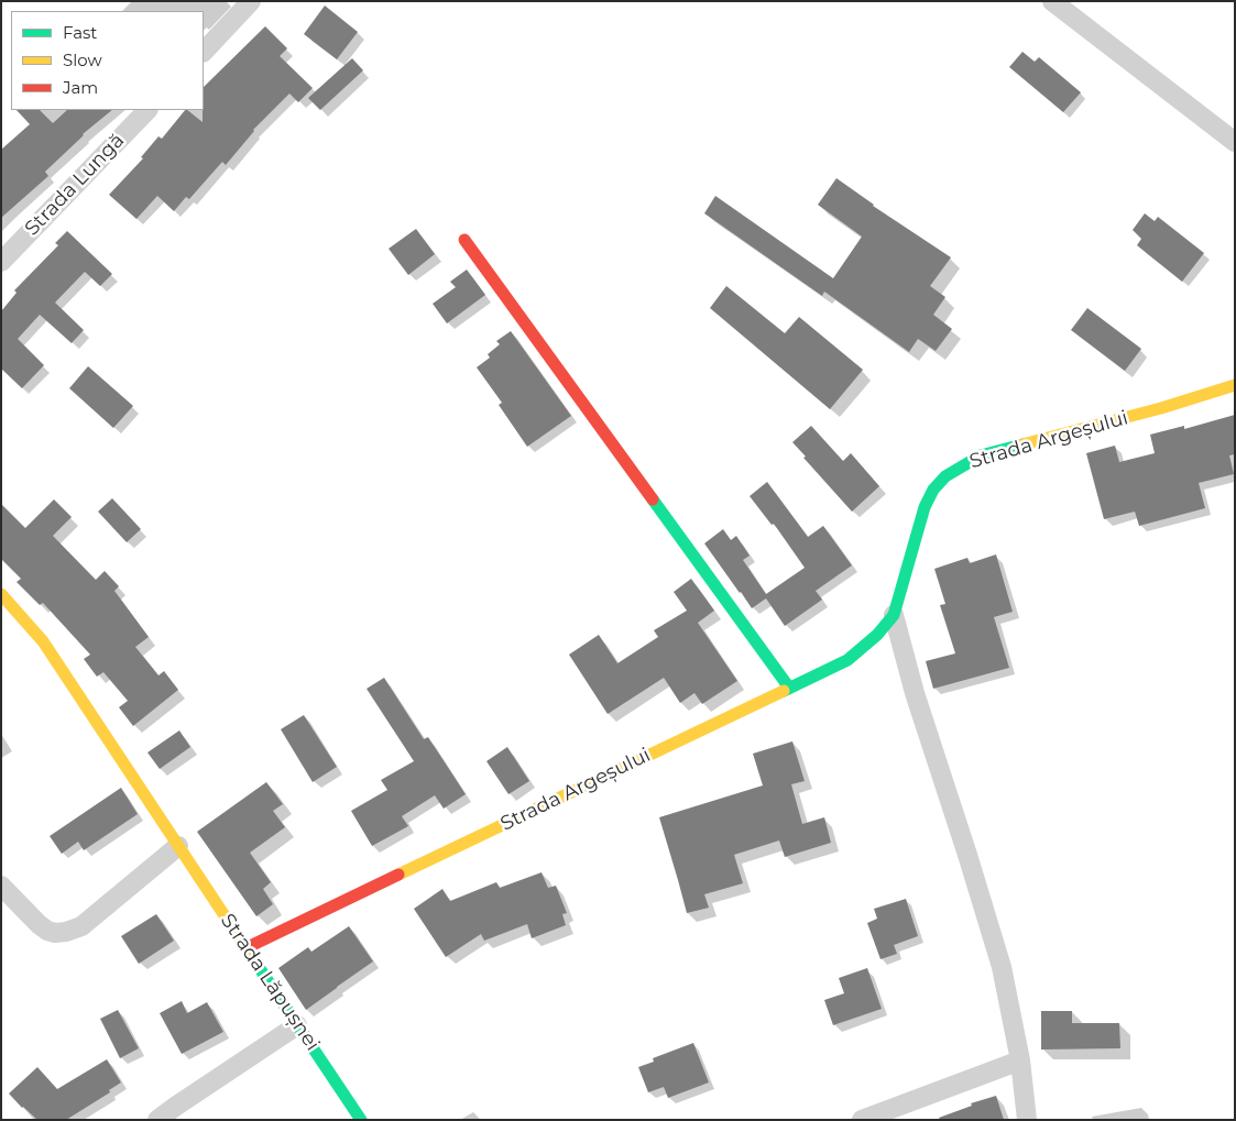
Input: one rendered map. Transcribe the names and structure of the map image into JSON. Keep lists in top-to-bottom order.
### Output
{
  "streets": {
    "street": ["Strada Lungă", "Strada Argeșului", "Strada Lăpușnei"]
  },
  "crossings": [
    ["Strada Argeșului", "Strada Lăpușnei"]
  ],
  "legend": ["Fast", "Slow", "Jam"]
}
